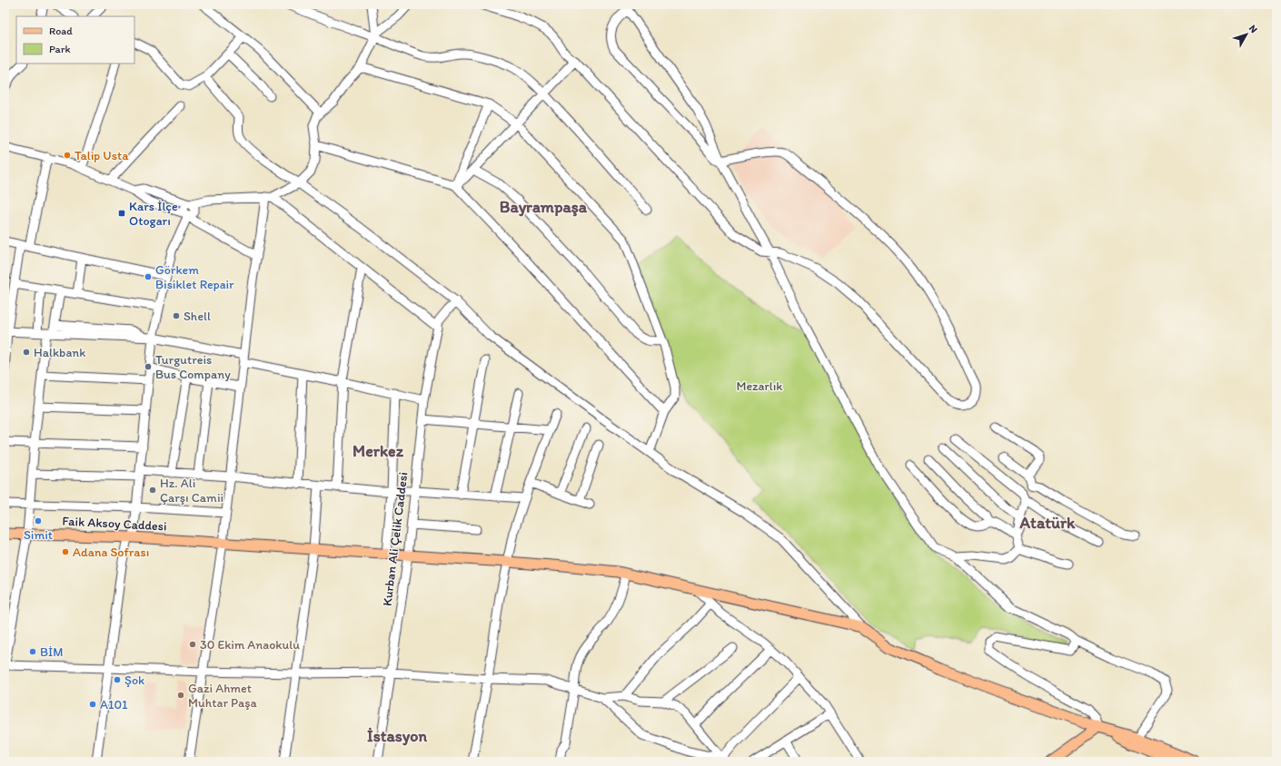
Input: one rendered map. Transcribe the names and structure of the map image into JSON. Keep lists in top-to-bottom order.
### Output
{
  "streets": {
    "main road": ["Faik Aksoy Caddesi"],
    "street": ["Kurban Ali Çelik Caddesi"]
  },
  "crossings": [
    ["Faik Aksoy Caddesi", "Kurban Ali Çelik Caddesi"]
  ],
  "districts": [
    "Bayrampaşa",
    "Merkez",
    "Atatürk",
    "İstasyon"
  ],
  "parks": ["Mezarlık"],
  "places": {
    "other": [
      "Talip Usta",
      "Görkem Bisiklet Repair",
      "Shell",
      "Halkbank",
      "Turgutreis Bus Company",
      "Hz. Ali Çarşı Camii",
      "Simit",
      "Adana Sofrası",
      "30 Ekim Anaokulu",
      "BİM",
      "Şok",
      "Gazi Ahmet Muhtar Paşa",
      "A101"
    ],
    "transit": ["Kars İlçe Otogarı"]
  },
  "legend": ["Road", "Park"],
  "north": "top right"
}
